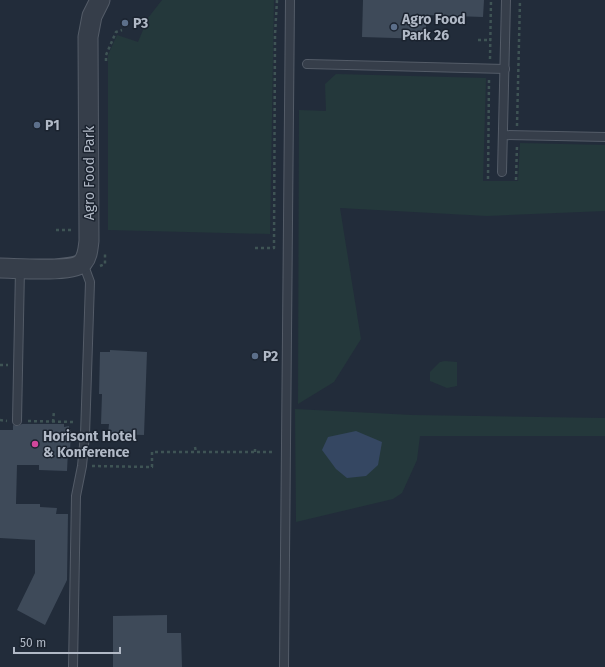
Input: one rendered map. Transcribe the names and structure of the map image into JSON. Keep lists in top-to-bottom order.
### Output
{
  "streets": {
    "street": ["Agro Food Park"]
  },
  "places": [
    "P3",
    "Agro Food Park 26",
    "P1",
    "P2",
    "Horisont Hotel & Konference"
  ],
  "scale_bar": "50 m"
}
